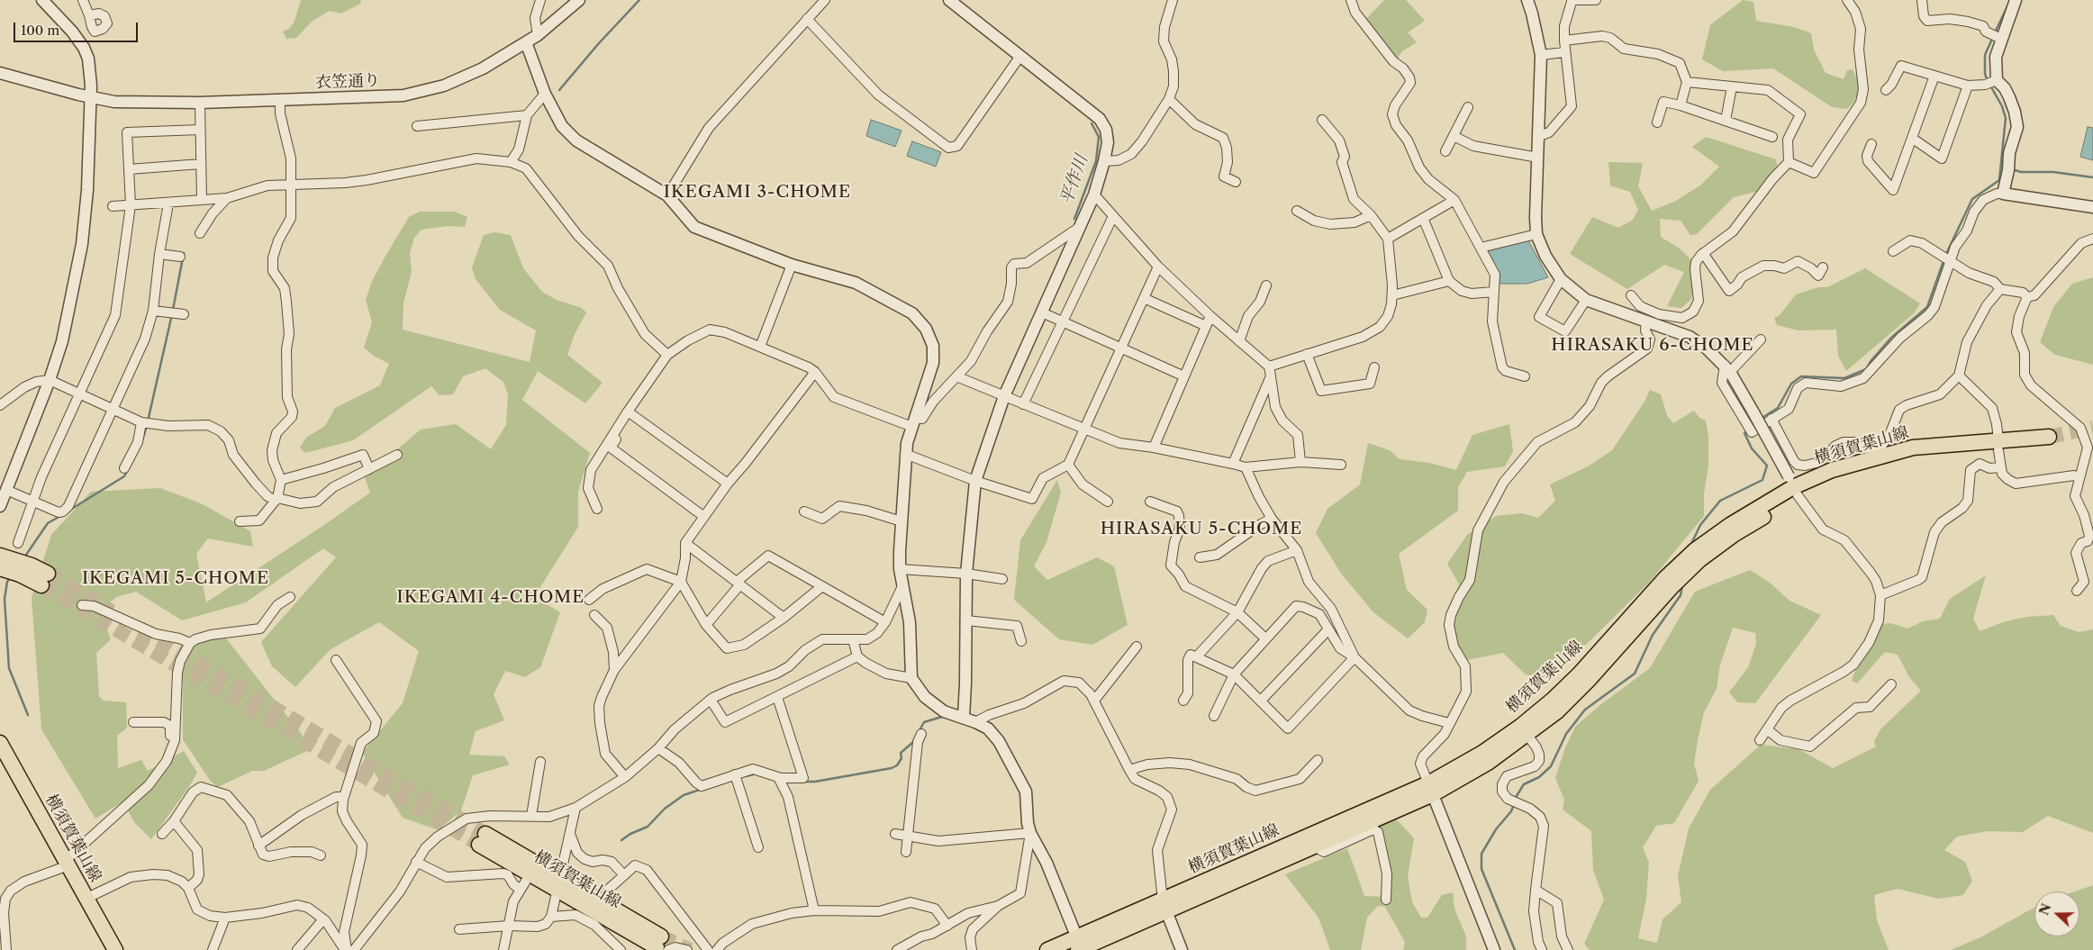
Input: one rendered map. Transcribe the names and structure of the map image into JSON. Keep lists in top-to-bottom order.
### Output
{
  "streets": {
    "main road": ["横須賀葉山線"],
    "street": ["衣笠通り"]
  },
  "districts": [
    "IKEGAMI 3-CHOME",
    "HIRASAKU 6-CHOME",
    "HIRASAKU 5-CHOME",
    "IKEGAMI 5-CHOME",
    "IKEGAMI 4-CHOME"
  ],
  "water": ["平作川"],
  "scale_bar": "100 m",
  "north": "left"
}
